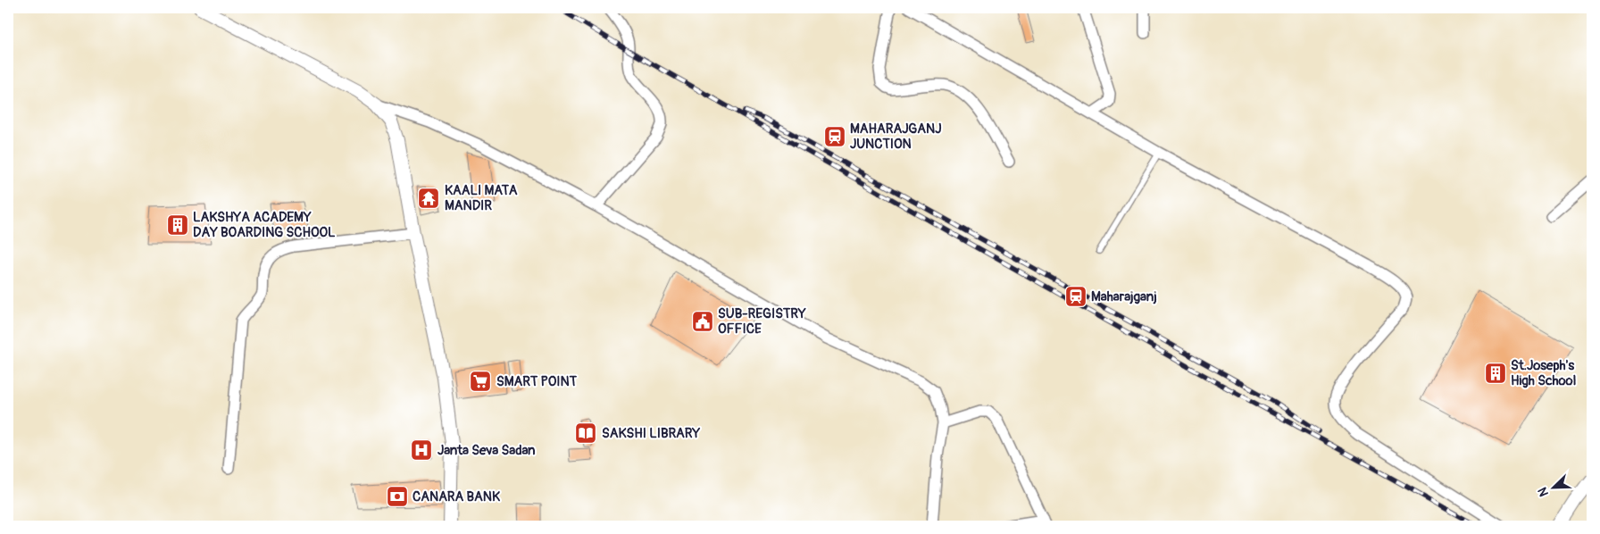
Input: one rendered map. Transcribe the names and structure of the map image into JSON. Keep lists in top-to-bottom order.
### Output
{
  "places": {
    "station": ["MAHARAJGANJ JUNCTION", "Maharajganj"],
    "temple": ["KAALI MATA MANDIR"],
    "building": ["LAKSHYA ACADEMY DAY BOARDING SCHOOL", "St.Joseph's High School"],
    "public building": ["SUB-REGISTRY OFFICE"],
    "supermarket": ["SMART POINT"],
    "library": ["SAKSHI LIBRARY"],
    "hospital": ["Janta Seva Sadan"],
    "bank": ["CANARA BANK"]
  },
  "north": "bottom left"
}
